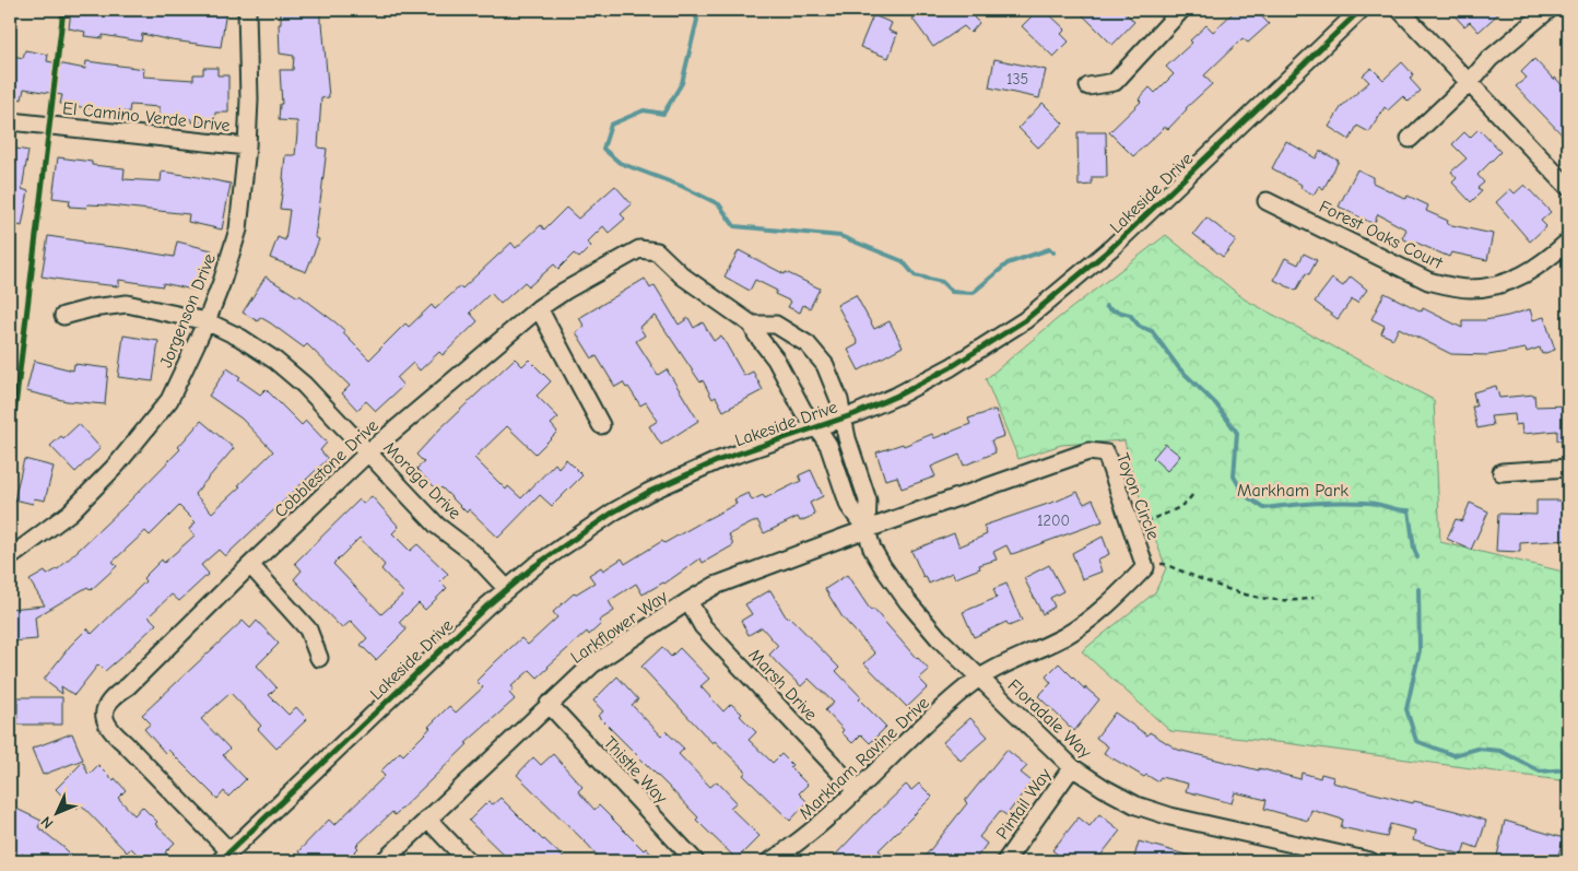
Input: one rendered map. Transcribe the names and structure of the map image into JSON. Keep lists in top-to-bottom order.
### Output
{
  "streets": {
    "street": [
      "El Camino Verde Drive",
      "Lakeside Drive",
      "Forest Oaks Court",
      "Jorgenson Drive",
      "Cobblestone Drive",
      "Moraga Drive",
      "Toyon Circle",
      "Larkflower Way",
      "Marsh Drive",
      "Floradale Way",
      "Markham Ravine Drive",
      "Thistle Way",
      "Pintail Way"
    ]
  },
  "crossings": [
    ["El Camino Verde Drive", "Jorgenson Drive"],
    ["Lakeside Drive", "Cobblestone Drive"],
    ["Lakeside Drive", "Moraga Drive"],
    ["Lakeside Drive", "Floradale Way"],
    ["Jorgenson Drive", "Moraga Drive"],
    ["Cobblestone Drive", "Moraga Drive"],
    ["Cobblestone Drive", "Floradale Way"],
    ["Toyon Circle", "Larkflower Way"],
    ["Toyon Circle", "Floradale Way"],
    ["Toyon Circle", "Markham Ravine Drive"],
    ["Larkflower Way", "Marsh Drive"],
    ["Larkflower Way", "Floradale Way"],
    ["Larkflower Way", "Thistle Way"],
    ["Marsh Drive", "Markham Ravine Drive"],
    ["Floradale Way", "Markham Ravine Drive"],
    ["Floradale Way", "Pintail Way"]
  ],
  "parks": ["Markham Park"],
  "house_numbers": ["135", "1200"],
  "north": "bottom left"
}
